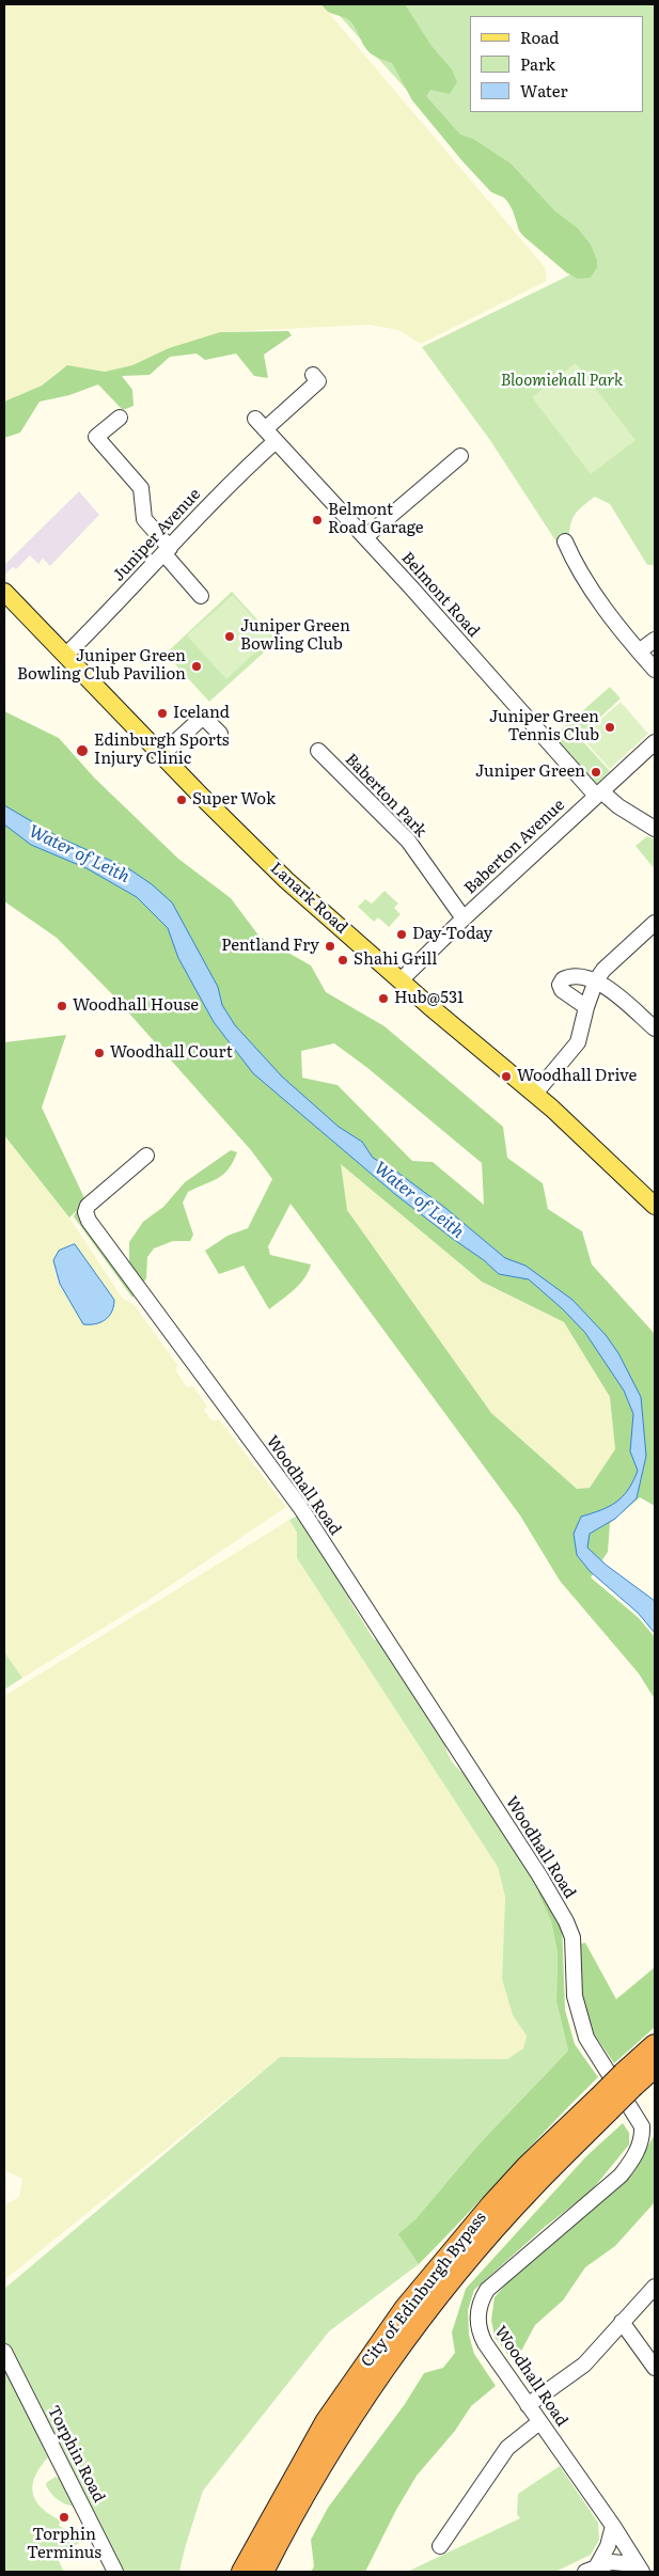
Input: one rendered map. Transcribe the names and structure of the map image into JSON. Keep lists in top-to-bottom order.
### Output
{
  "streets": {
    "highway": ["City of Edinburgh Bypass"],
    "main road": ["Lanark Road"],
    "street": [
      "Juniper Avenue",
      "Belmont Road",
      "Baberton Park",
      "Baberton Avenue",
      "Woodhall Road",
      "Torphin Road"
    ]
  },
  "crossings": [
    ["Juniper Avenue", "Belmont Road"],
    ["Juniper Avenue", "Lanark Road"],
    ["Belmont Road", "Baberton Avenue"],
    ["Baberton Park", "Baberton Avenue"],
    ["Baberton Avenue", "Lanark Road"]
  ],
  "water": ["Water of Leith"],
  "parks": ["Bloomiehall Park"],
  "places": [
    "Belmont Road Garage",
    "Juniper Green Bowling Club",
    "Juniper Green Bowling Club Pavilion",
    "Iceland",
    "Juniper Green Tennis Club",
    "Edinburgh Sports Injury Clinic",
    "Juniper Green",
    "Super Wok",
    "Day-Today",
    "Pentland Fry",
    "Shahi Grill",
    "Hub@531",
    "Woodhall House",
    "Woodhall Court",
    "Woodhall Drive",
    "Torphin Terminus"
  ],
  "legend": ["Road", "Park", "Water"]
}
